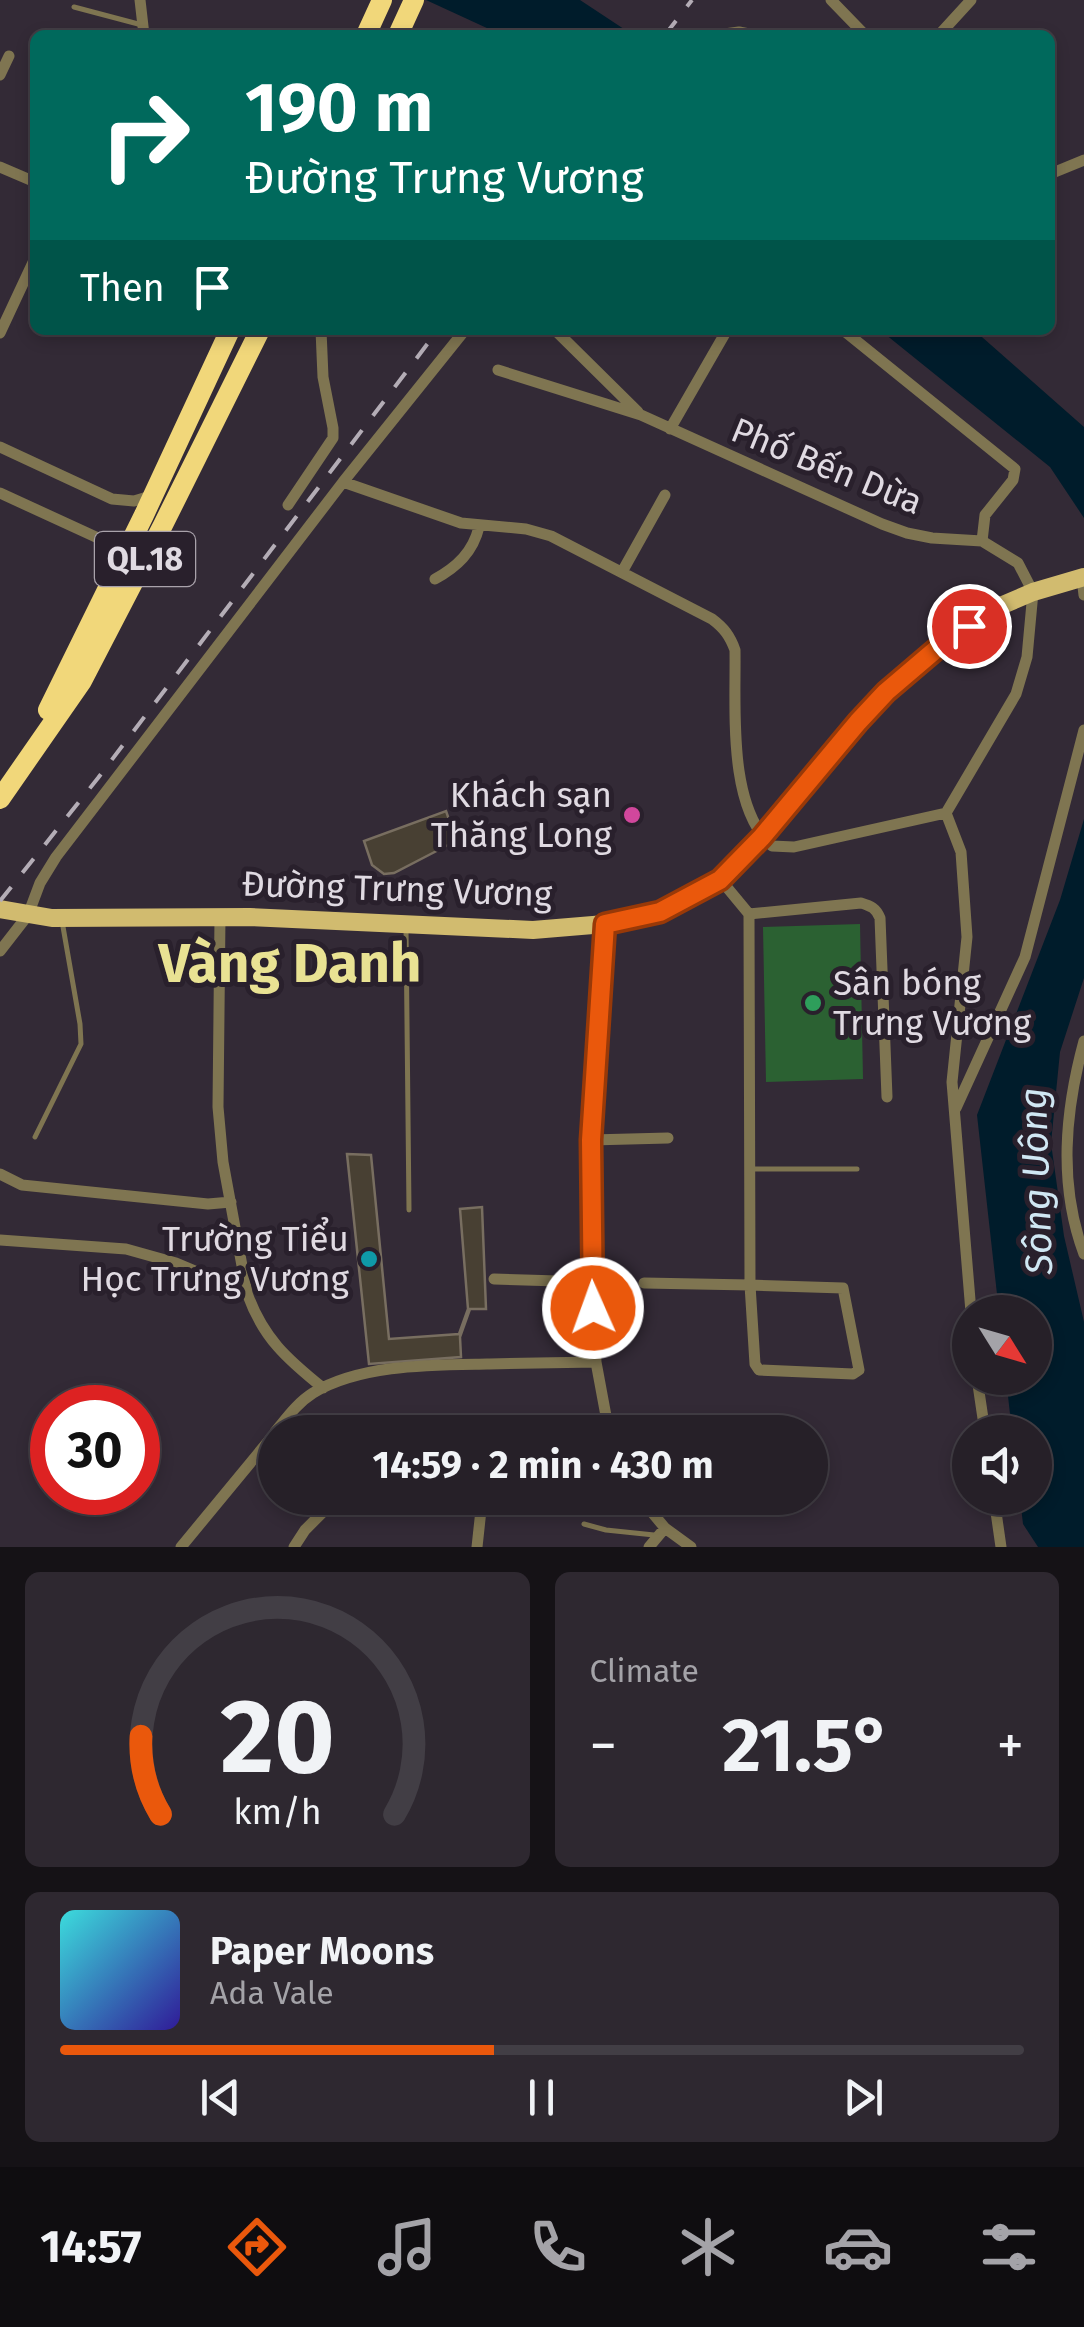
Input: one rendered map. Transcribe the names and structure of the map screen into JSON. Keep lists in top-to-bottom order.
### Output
{
  "streets": {
    "highway": ["QL.18"],
    "main road": ["Đường Trưng Vương"],
    "street": ["Phố Bến Dừa"]
  },
  "districts": ["Vàng Danh"],
  "water": ["Sông Uông"],
  "places": ["Khách sạn Thăng Long", "Sân bóng Trưng Vương", "Trường Tiểu Học Trưng Vương"],
  "north": "bottom right",
  "page": {
    "turn": ["190 m", "Đường Trưng Vương"],
    "then": "Then",
    "limit": "30",
    "trip": "14:59 · 2 min · 430 m",
    "tile": "Climate",
    "heat": ["−", "21.5°", "+"],
    "song": ["Paper Moons", "Ada Vale"],
    "tabs": "14:57",
    "gauge": ["20", "km/h"]
  }
}
